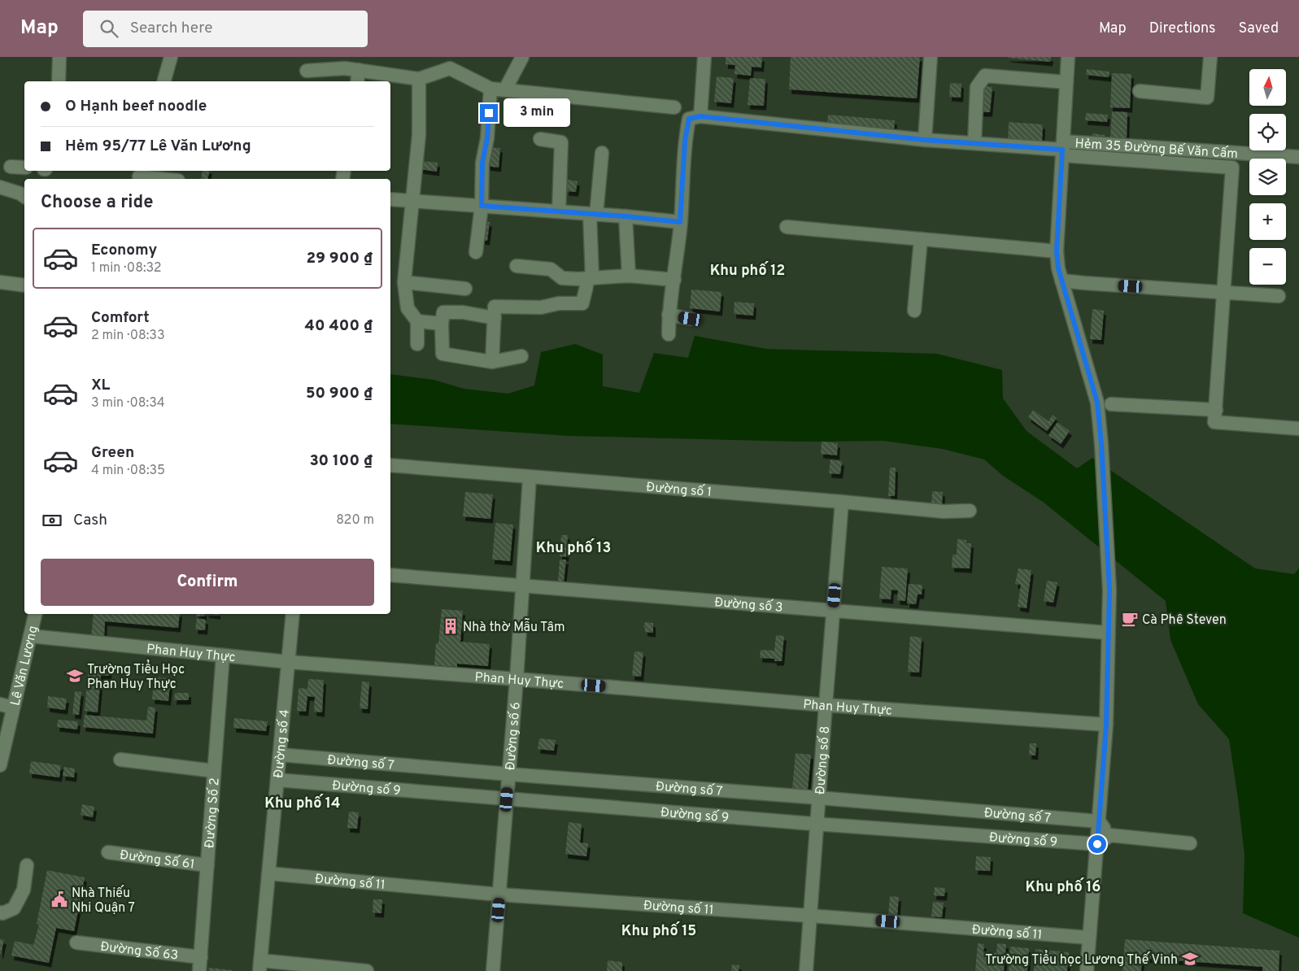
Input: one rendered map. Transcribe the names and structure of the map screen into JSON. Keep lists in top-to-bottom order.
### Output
{
  "streets": {
    "street": [
      "Hẻm 35 Đường Bế Văn Cấm",
      "Đường số 1",
      "Đường số 3",
      "Phan Huy Thực",
      "Lê Văn Lương",
      "Đường số 6",
      "Đường số 4",
      "Đường số 8",
      "Đường số 7",
      "Đường số 9",
      "Đường Số 2",
      "Đường Số 61",
      "Đường số 11",
      "Đường Số 63"
    ]
  },
  "crossings": [
    ["Đường số 1", "Đường số 6"],
    ["Đường số 1", "Đường số 8"],
    ["Đường số 3", "Đường số 6"],
    ["Đường số 3", "Đường số 8"],
    ["Phan Huy Thực", "Lê Văn Lương"],
    ["Phan Huy Thực", "Đường số 6"],
    ["Phan Huy Thực", "Đường số 4"],
    ["Phan Huy Thực", "Đường số 8"],
    ["Phan Huy Thực", "Đường Số 2"],
    ["Đường số 6", "Đường số 7"],
    ["Đường số 6", "Đường số 9"],
    ["Đường số 6", "Đường số 11"],
    ["Đường số 4", "Đường số 7"],
    ["Đường số 4", "Đường số 9"],
    ["Đường số 4", "Đường số 11"],
    ["Đường số 8", "Đường số 7"],
    ["Đường số 8", "Đường số 9"],
    ["Đường số 8", "Đường số 11"],
    ["Đường Số 2", "Đường Số 61"],
    ["Đường Số 2", "Đường Số 63"]
  ],
  "districts": [
    "Khu phố 12",
    "Khu phố 13",
    "Khu phố 14",
    "Khu phố 16",
    "Khu phố 15"
  ],
  "places": {
    "cafe": ["Cà Phê Steven"],
    "building": ["Nhà thờ Mẫu Tâm"],
    "school or university": ["Trường Tiểu Học Phan Huy Thực", "Trường Tiểu học Lương Thế Vinh"],
    "public building": ["Nhà Thiếu Nhi Quận 7"]
  },
  "north": "top",
  "page": {
    "header": "Map",
    "search": "Search here",
    "nav": ["Map", "Directions", "Saved"],
    "map_buttons": ["+", "−"],
    "banner": ["O Hạnh beef noodle", "Hẻm 95/77 Lê Văn Lương"],
    "bubble": "3 min",
    "heading": "Choose a ride",
    "list": [
      {
        "name": "Economy",
        "note": "1 min · 08:32",
        "value": "29 900 ₫"
      },
      {
        "name": "Comfort",
        "note": "2 min · 08:33",
        "value": "40 400 ₫"
      },
      {
        "name": "XL",
        "note": "3 min · 08:34",
        "value": "50 900 ₫"
      },
      {
        "name": "Green",
        "note": "4 min · 08:35",
        "value": "30 100 ₫"
      }
    ],
    "pay": ["Cash", "820 m"],
    "buttons": "Confirm"
  }
}
